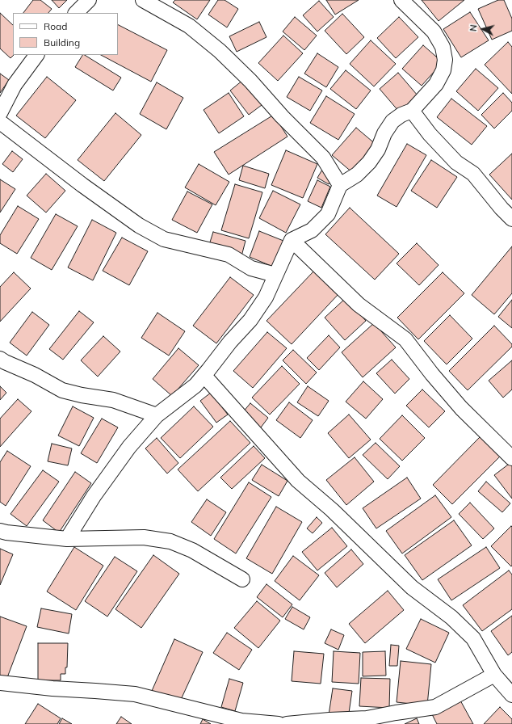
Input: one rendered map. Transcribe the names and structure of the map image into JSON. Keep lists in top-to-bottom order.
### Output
{
  "legend": ["Road", "Building"],
  "north": "left"
}
